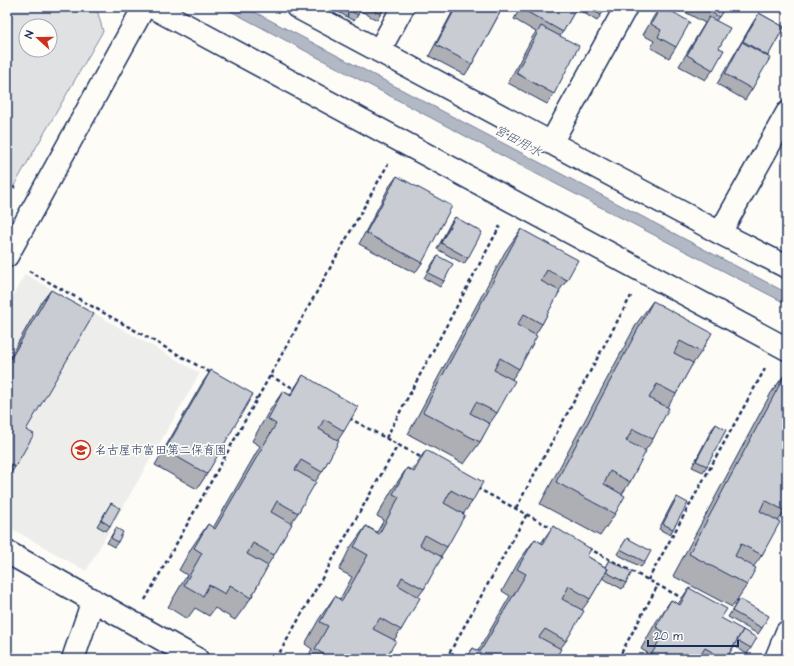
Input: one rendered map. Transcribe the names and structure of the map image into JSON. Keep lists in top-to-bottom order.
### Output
{
  "water": ["宮田用水"],
  "places": {
    "school or university": ["名古屋市富田第二保育園"]
  },
  "scale_bar": "20 m",
  "north": "left"
}
